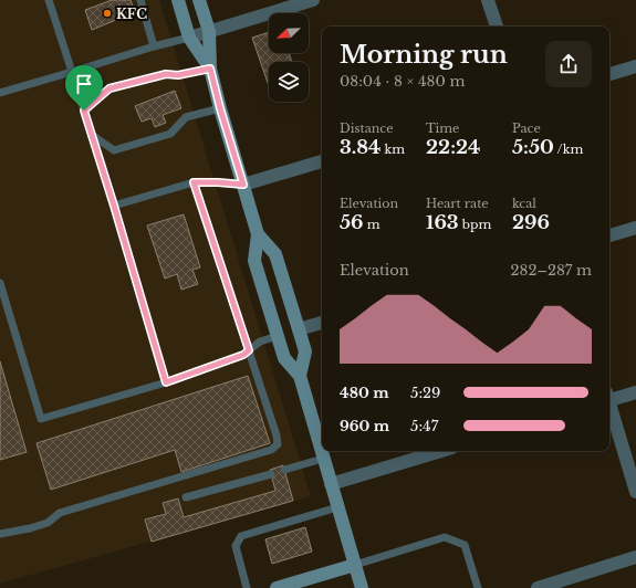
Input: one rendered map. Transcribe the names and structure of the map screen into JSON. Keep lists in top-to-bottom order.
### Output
{
  "places": ["KFC"],
  "north": "bottom left",
  "page": {
    "heading": ["Morning run", "08:04 · 8 × 480 m"],
    "stats": [
      ["Distance", "3.84 km"],
      ["Time", "22:24"],
      ["Pace", "5:50 /km"],
      ["Elevation", "56 m"],
      ["Heart rate", "163 bpm"],
      ["kcal", "296"]
    ],
    "chart": ["Elevation", "282–287 m"],
    "list": [
      {
        "name": "480 m",
        "note": "5:29"
      },
      {
        "name": "960 m",
        "note": "5:47"
      }
    ]
  }
}
